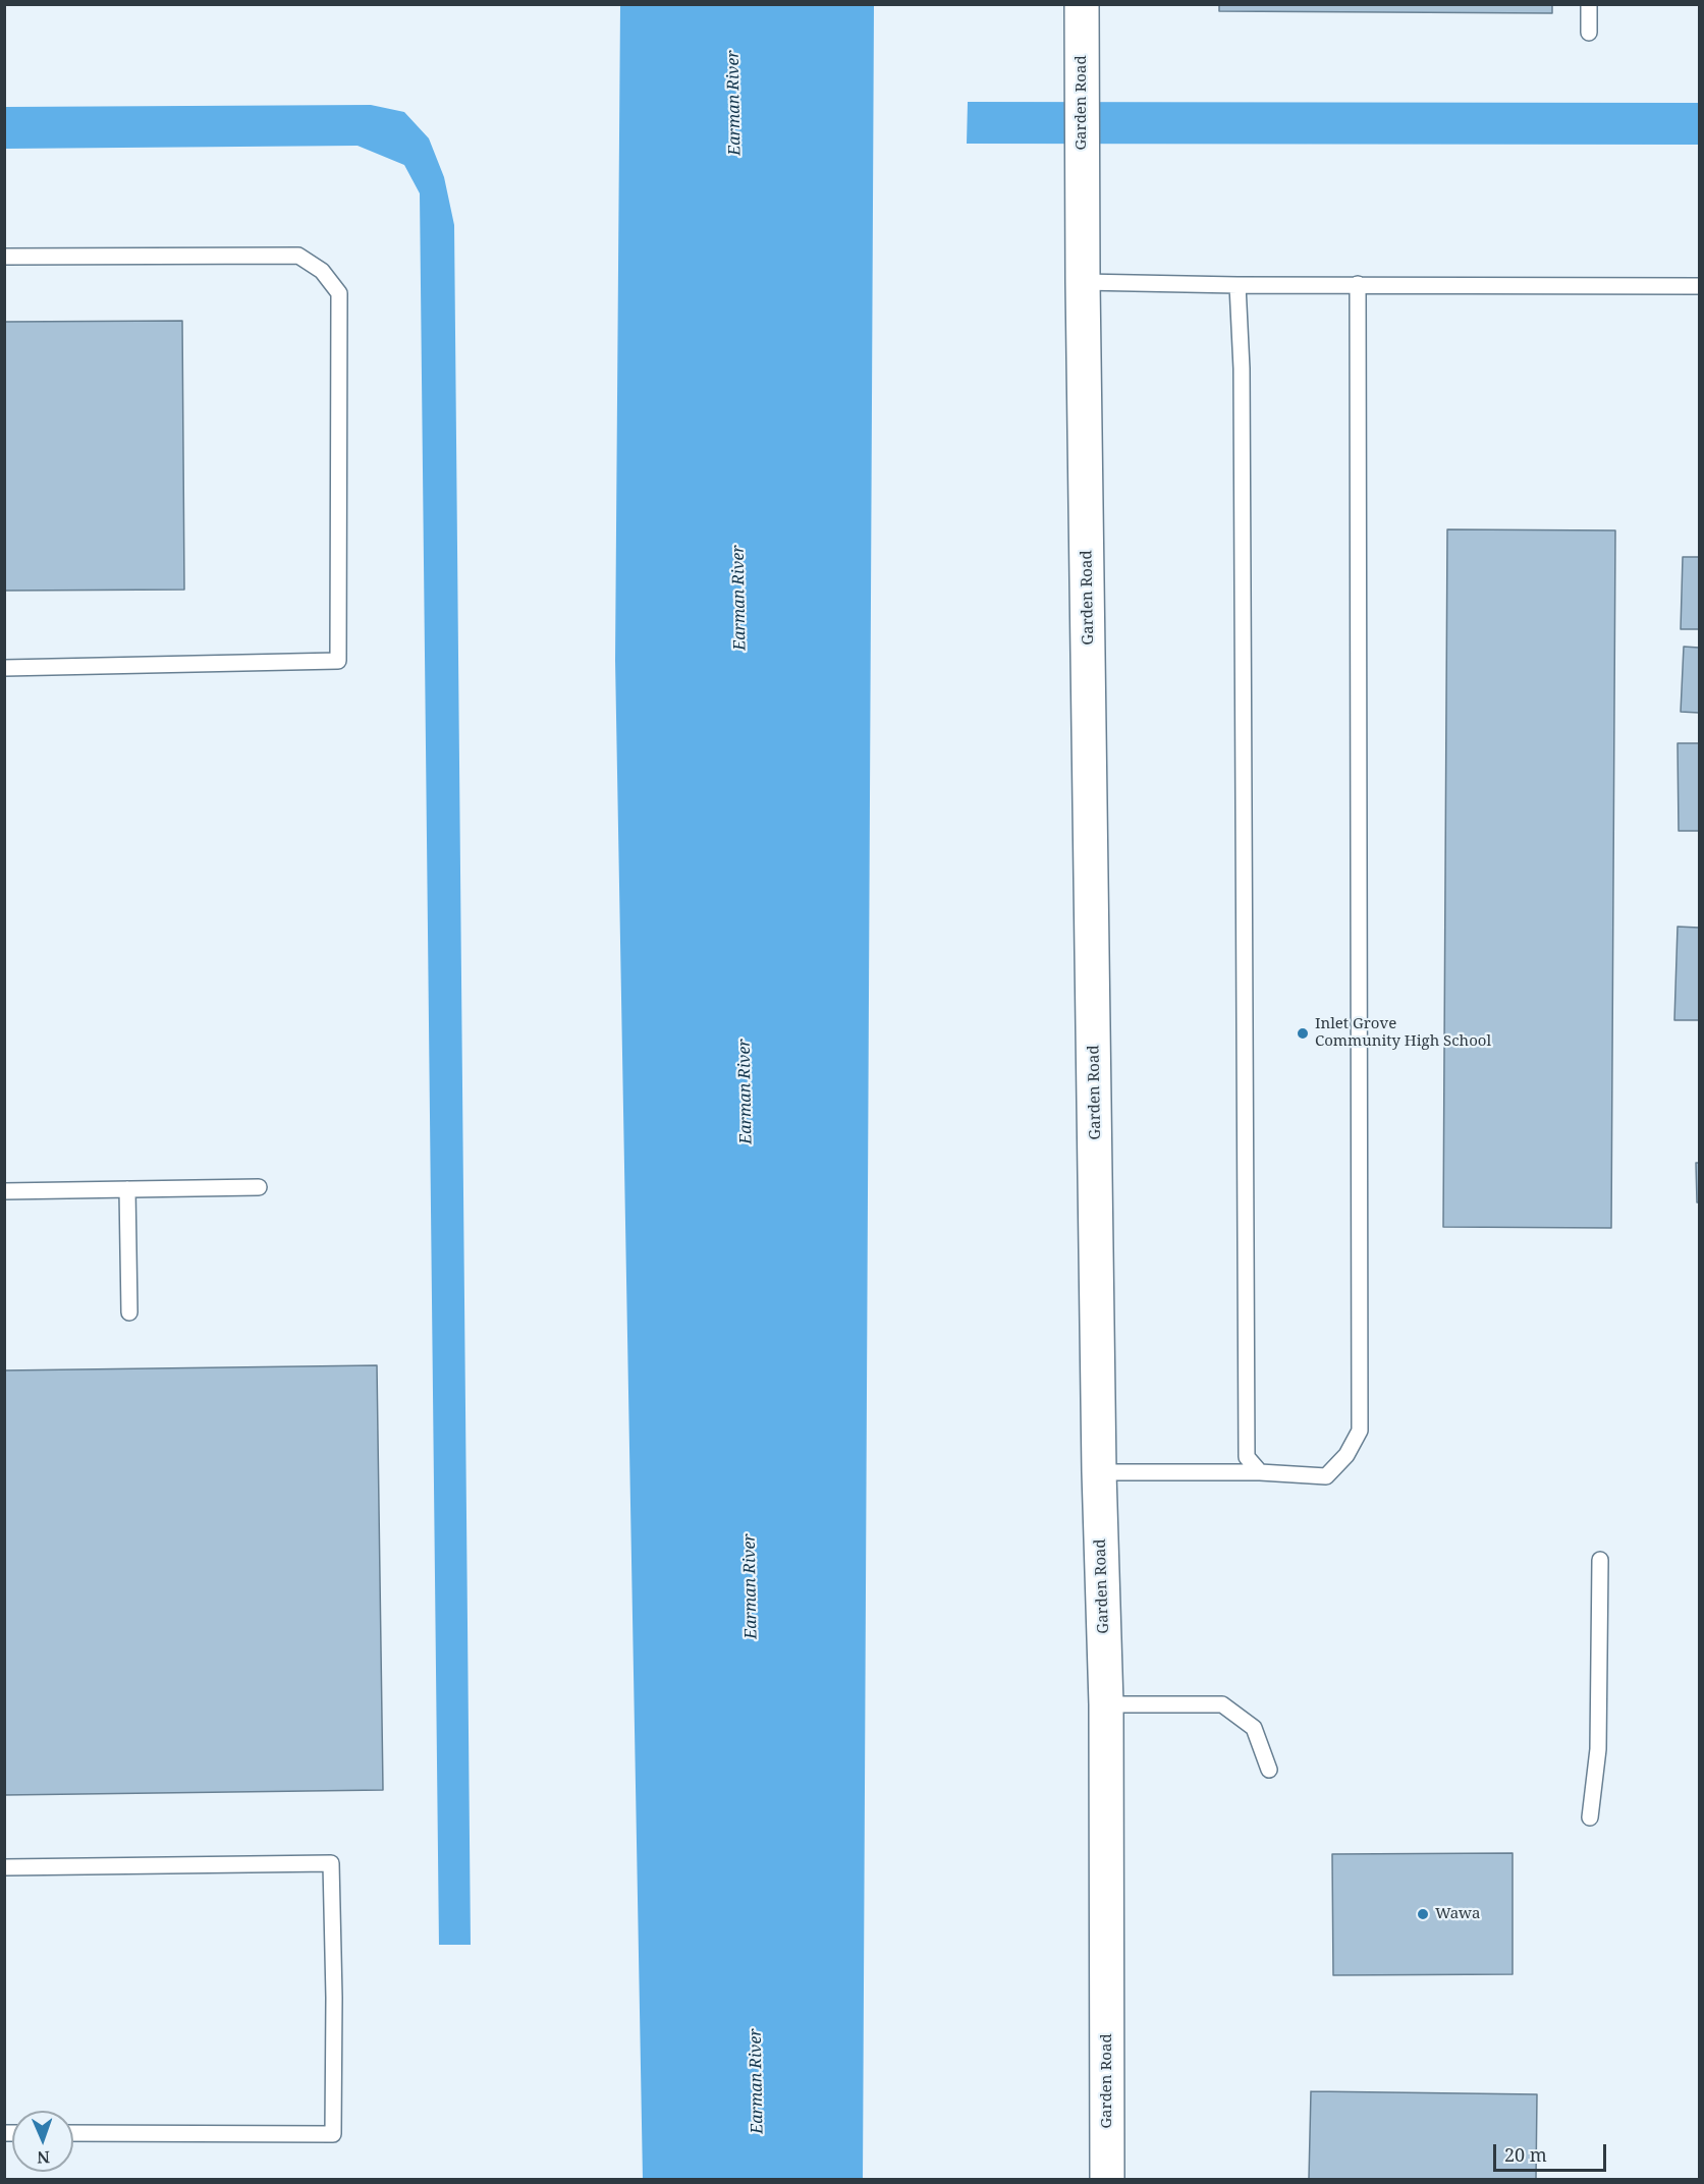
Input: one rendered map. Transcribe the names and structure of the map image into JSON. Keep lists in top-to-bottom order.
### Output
{
  "streets": {
    "street": ["Garden Road"]
  },
  "water": ["Earman River"],
  "places": ["Inlet Grove Community High School", "Wawa"],
  "scale_bar": "20 m",
  "north": "bottom"
}
